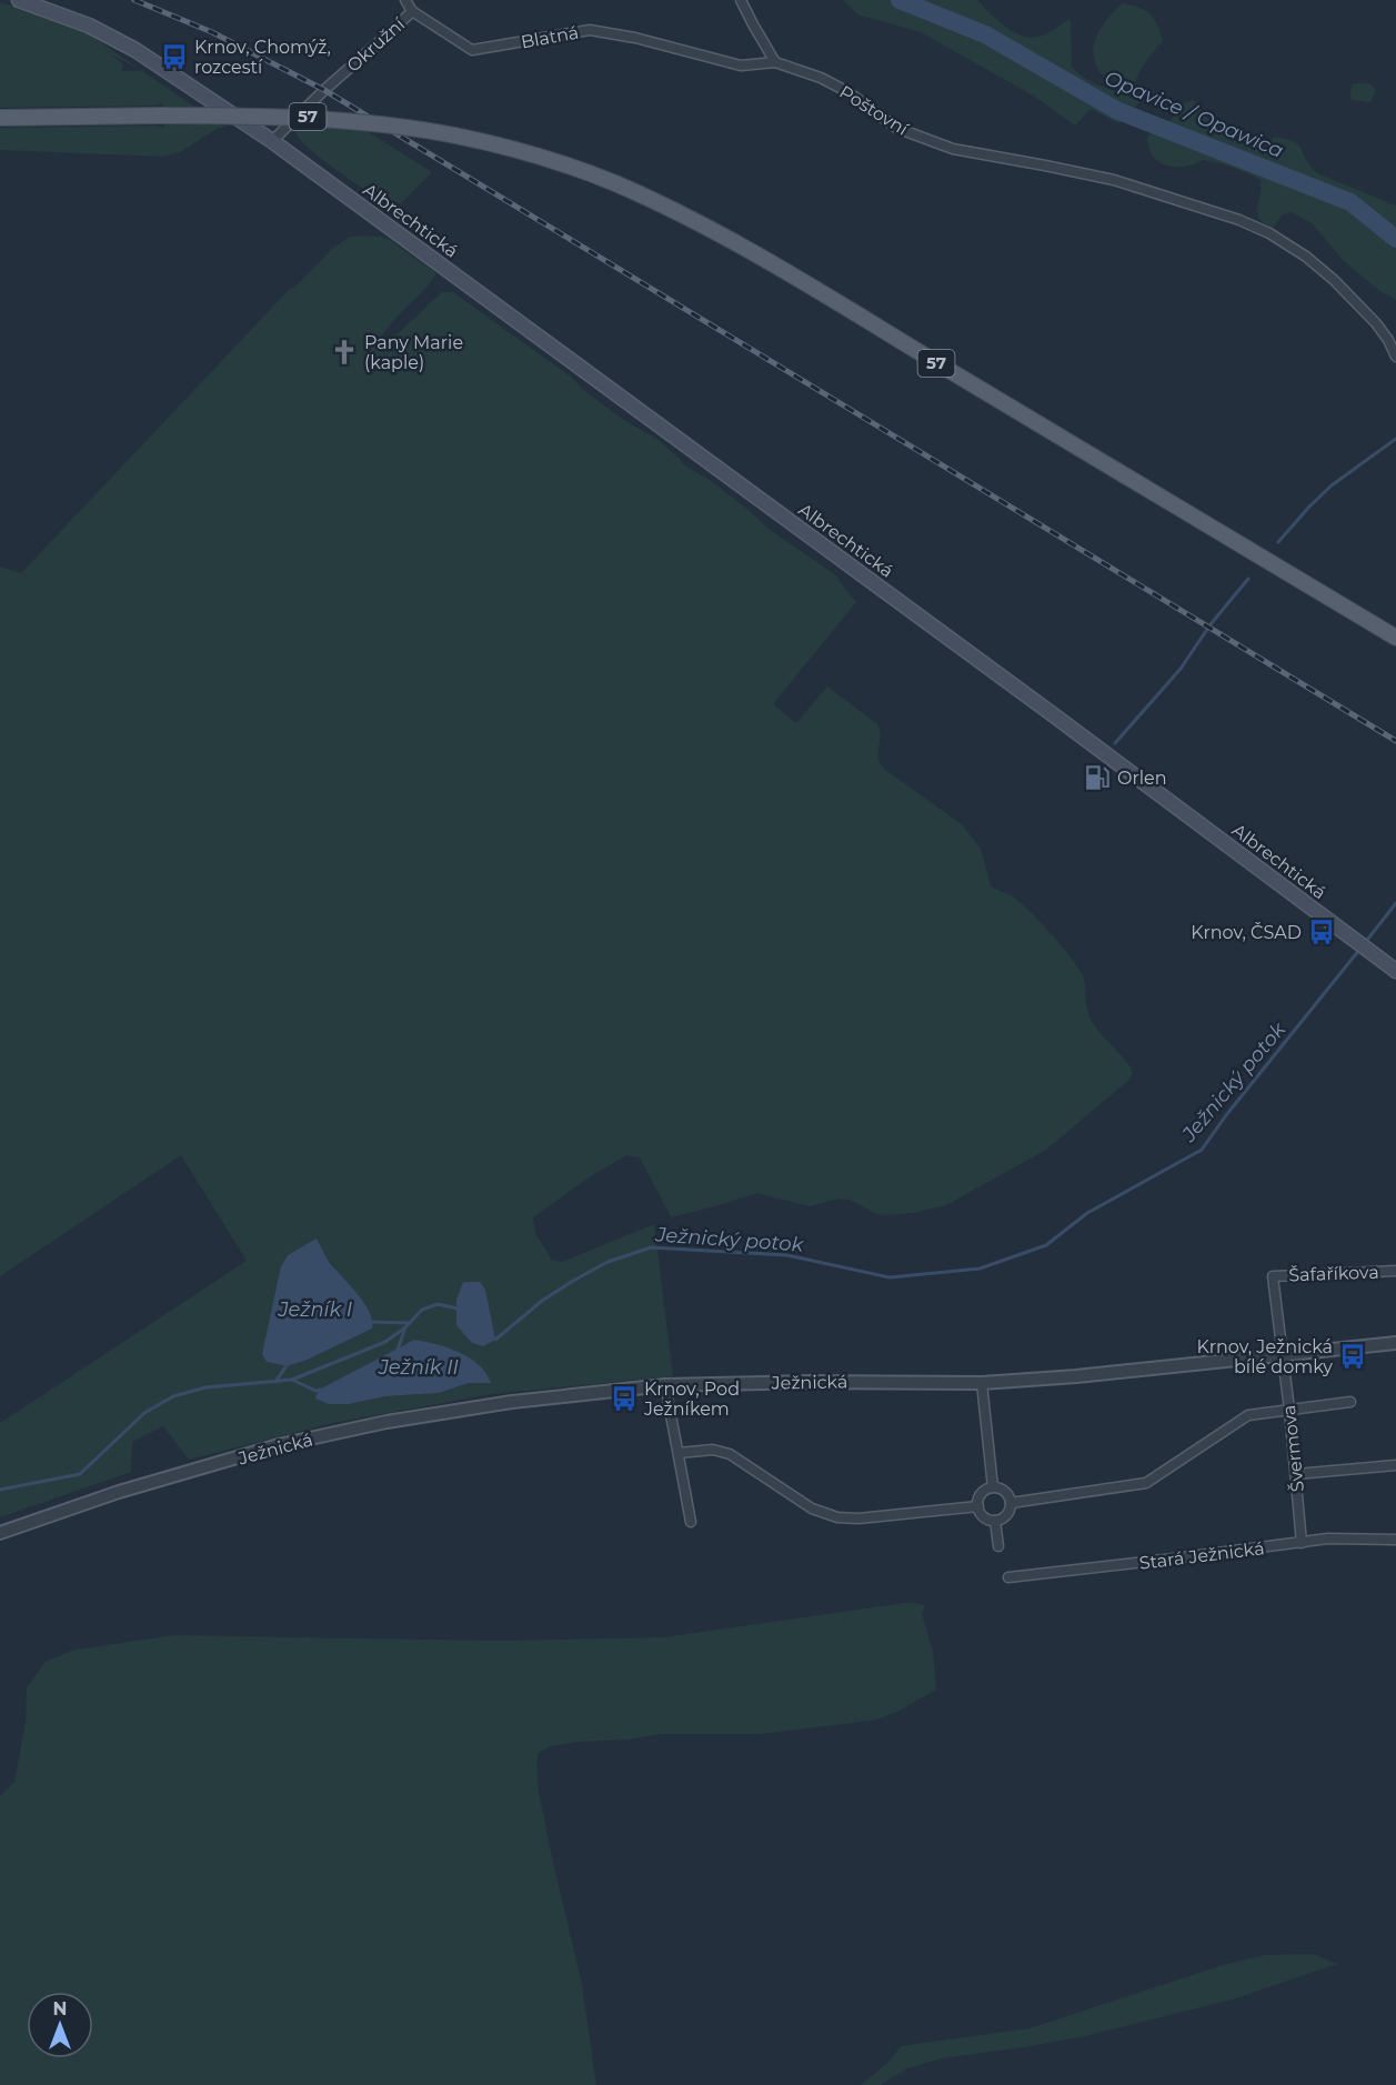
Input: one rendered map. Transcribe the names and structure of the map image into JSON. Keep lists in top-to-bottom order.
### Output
{
  "streets": {
    "main road": ["57", "Albrechtická"],
    "street": [
      "Blatná",
      "Okružní",
      "Poštovní",
      "Šafaříkova",
      "Ježnická",
      "Švermova",
      "Stará Ježnická"
    ]
  },
  "crossings": [
    ["Blatná", "Okružní"],
    ["Blatná", "Poštovní"],
    ["Okružní", "Albrechtická"],
    ["Šafaříkova", "Švermova"],
    ["Ježnická", "Švermova"],
    ["Švermova", "Stará Ježnická"]
  ],
  "water": [
    "Opavice / Opawica",
    "Ježnický potok",
    "Ježník I",
    "Ježník II"
  ],
  "places": {
    "bus stop": [
      "Krnov, Chomýž, rozcestí",
      "Krnov, ČSAD",
      "Krnov, Ježnická bílé domky",
      "Krnov, Pod Ježníkem"
    ],
    "church": ["Pany Marie (kaple)"],
    "fuel station": ["Orlen"]
  },
  "north": "top"
}
